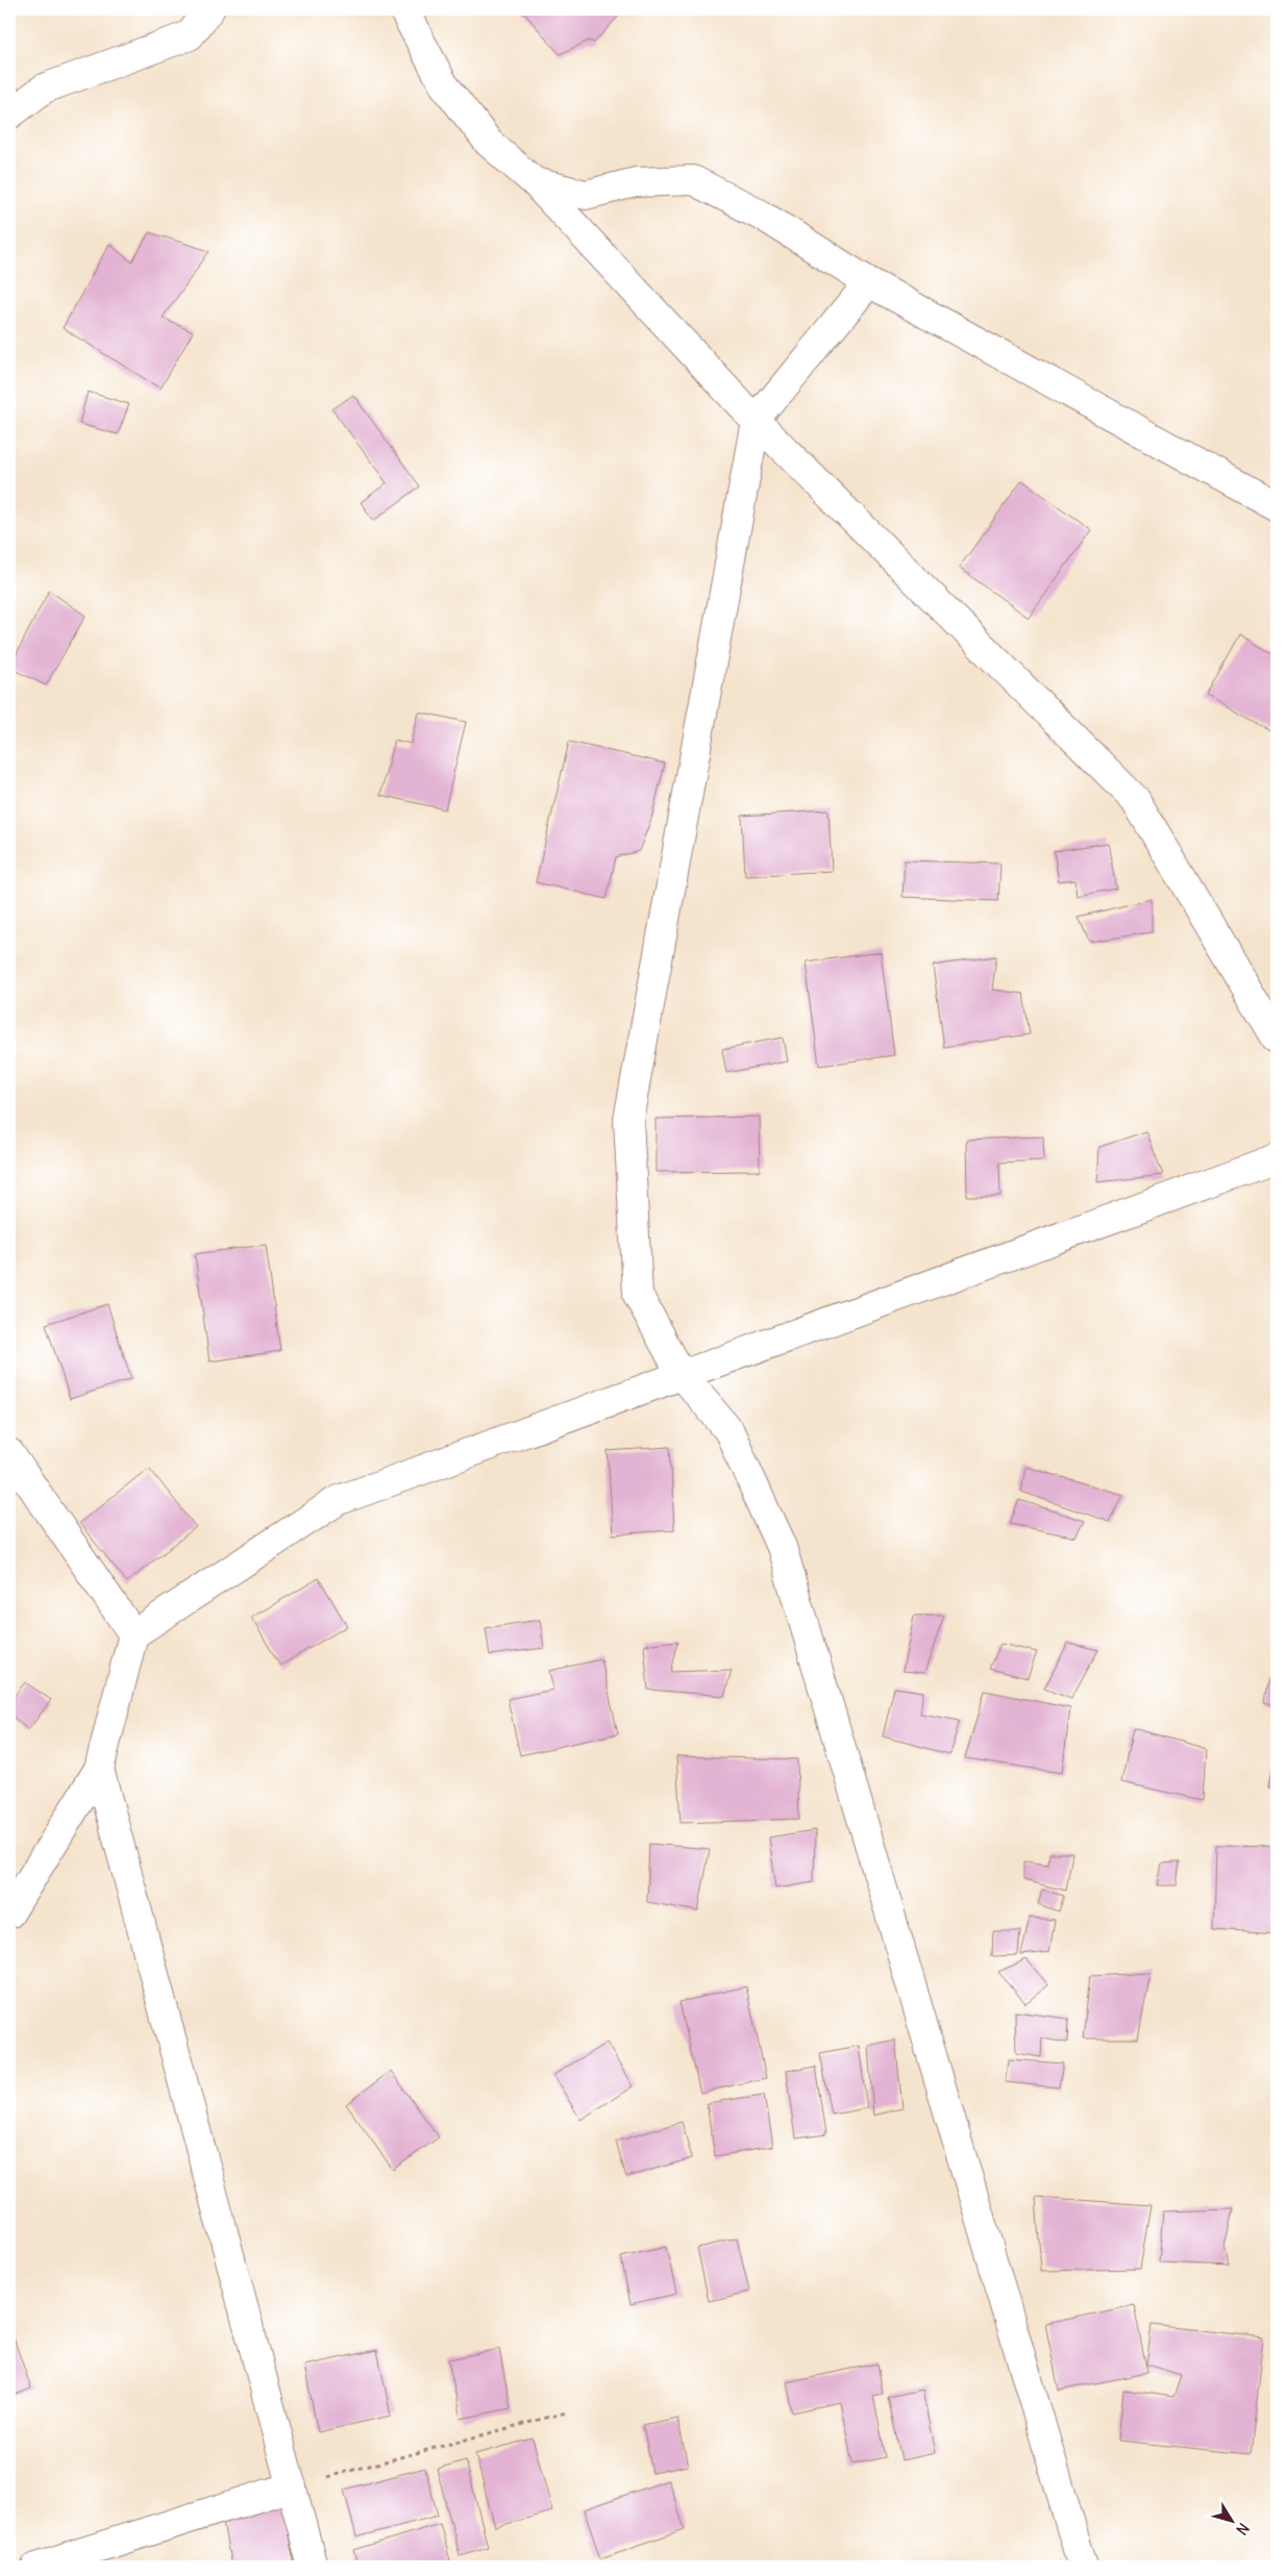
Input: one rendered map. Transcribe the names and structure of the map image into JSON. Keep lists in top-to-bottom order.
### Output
{
  "north": "bottom right"
}
